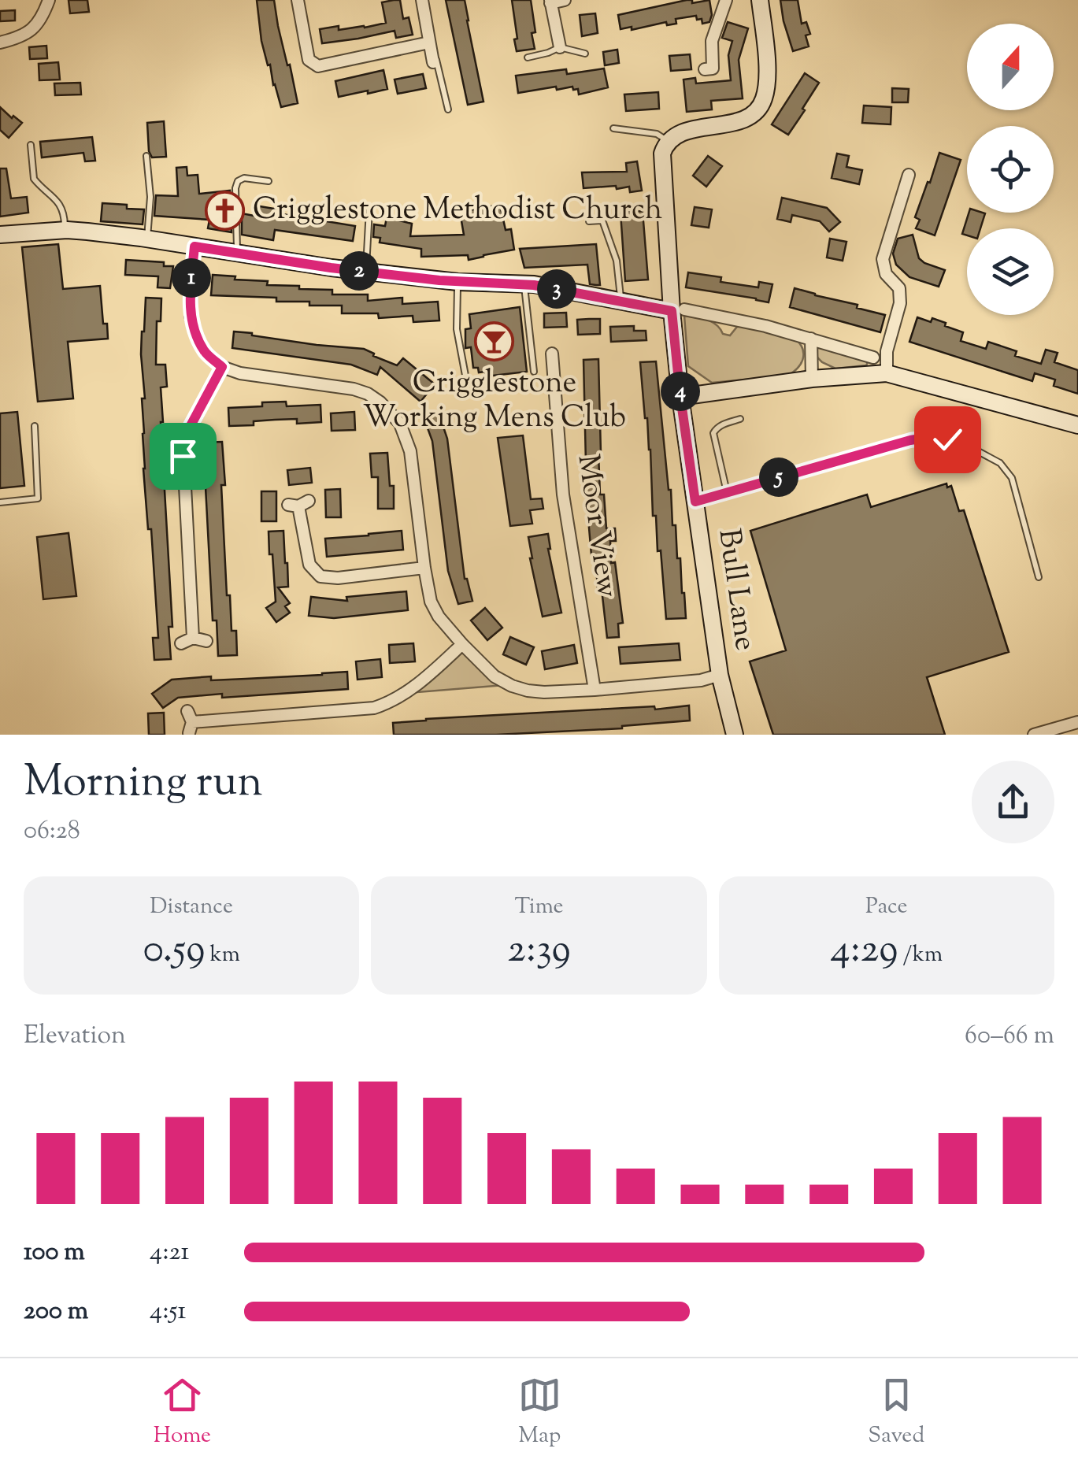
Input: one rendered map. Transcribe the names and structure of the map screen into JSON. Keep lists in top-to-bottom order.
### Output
{
  "streets": {
    "street": ["Moor View", "Bull Lane"]
  },
  "places": {
    "church": ["Crigglestone Methodist Church"],
    "bar": ["Crigglestone Working Mens Club"]
  },
  "north": "top",
  "page": {
    "pins": [
      "2",
      "1",
      "3",
      "4",
      "5"
    ],
    "heading": ["Morning run", "06:28"],
    "stats": [
      ["Distance", "0.59 km"],
      ["Time", "2:39"],
      ["Pace", "4:29 /km"]
    ],
    "chart": ["Elevation", "60–66 m"],
    "list": [
      {
        "name": "100 m",
        "note": "4:21"
      },
      {
        "name": "200 m",
        "note": "4:51"
      }
    ],
    "tabs": ["Home", "Map", "Saved"]
  }
}
